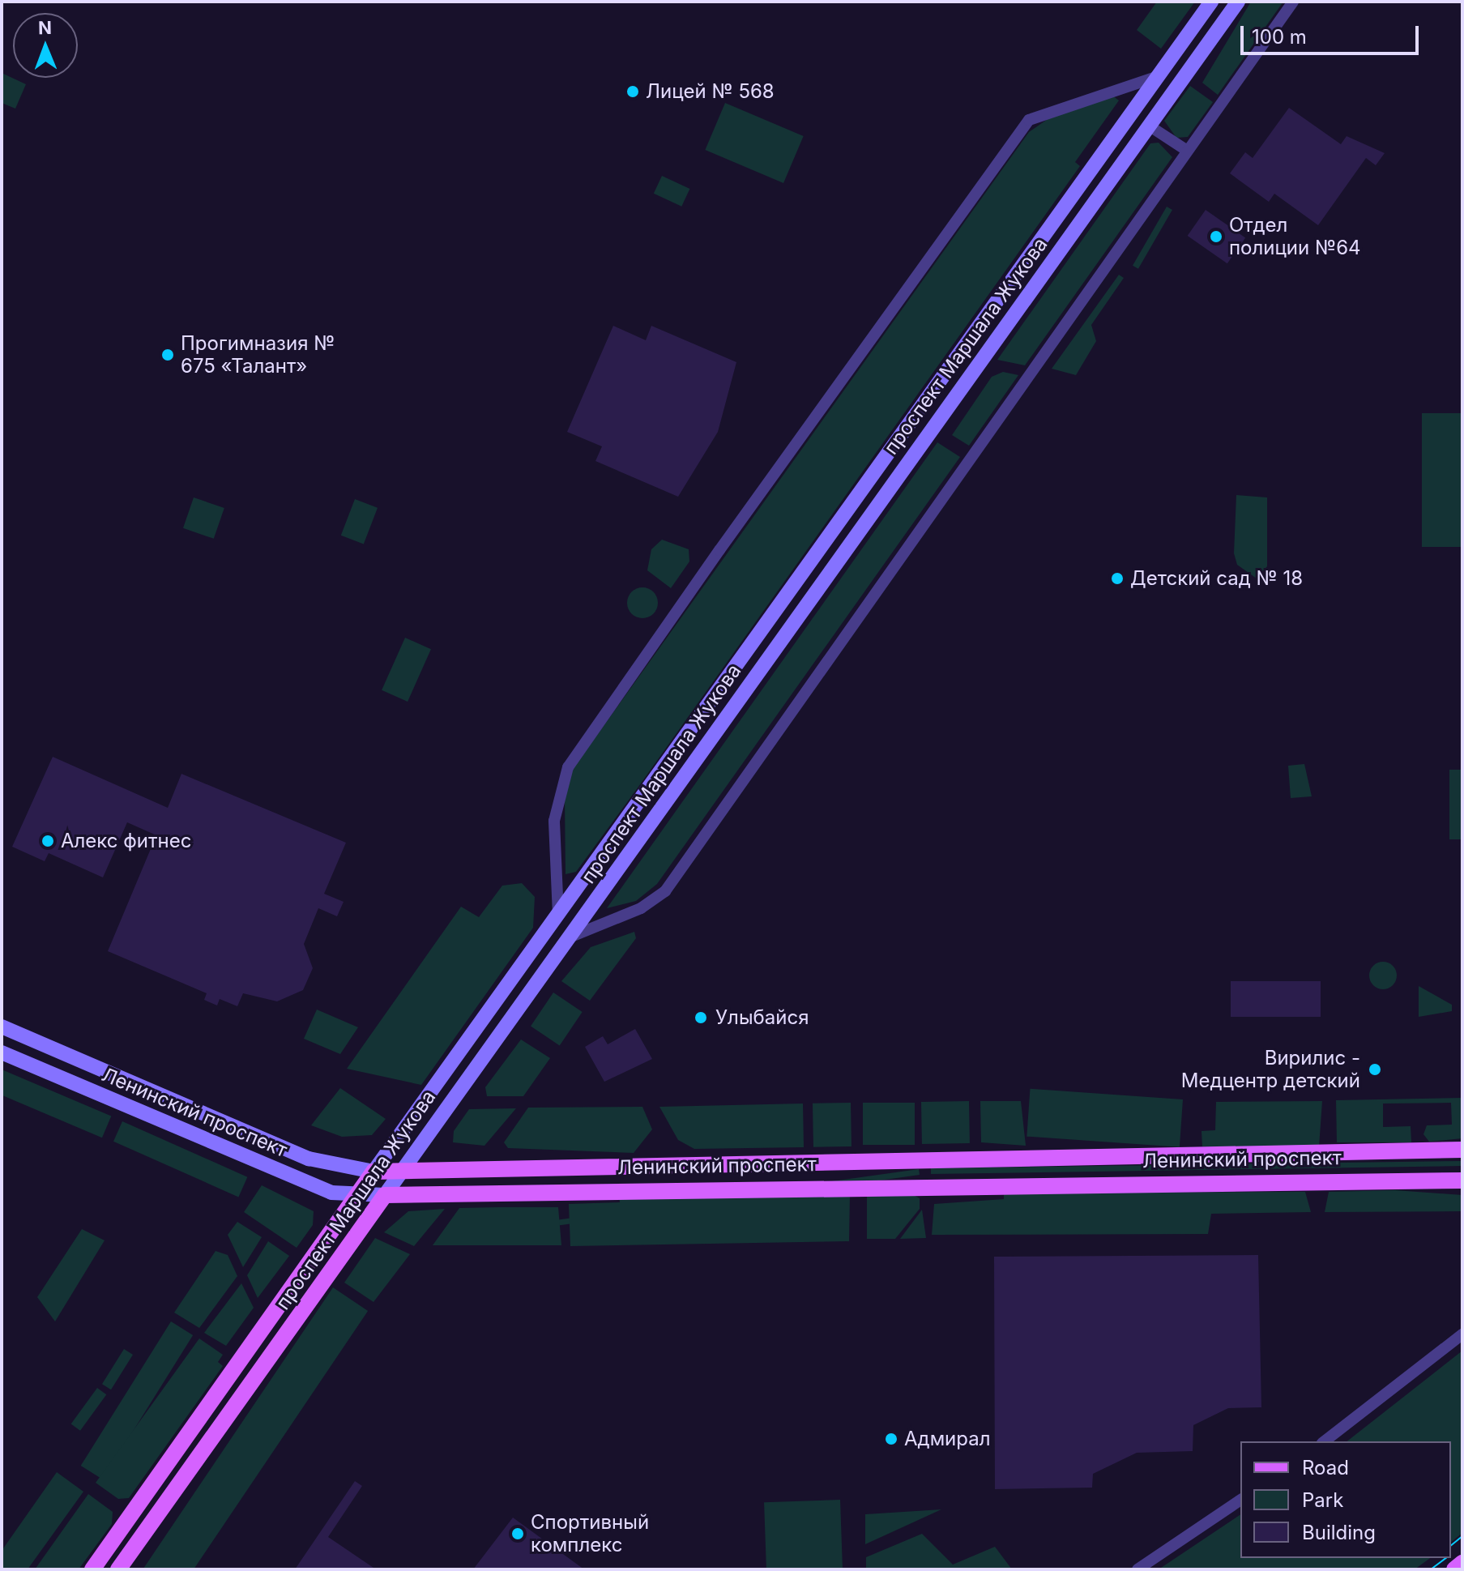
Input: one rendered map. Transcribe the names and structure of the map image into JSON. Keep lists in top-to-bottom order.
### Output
{
  "streets": {
    "main road": ["проспект Маршала Жукова", "Ленинский проспект"]
  },
  "crossings": [
    ["проспект Маршала Жукова", "Ленинский проспект"]
  ],
  "places": [
    "Лицей № 568",
    "Отдел полиции №64",
    "Прогимназия № 675 «Талант»",
    "Детский сад № 18",
    "Алекс фитнес",
    "Улыбайся",
    "Вирилис - Медцентр детский",
    "Адмирал",
    "Спортивный комплекс"
  ],
  "legend": ["Road", "Park", "Building"],
  "scale_bar": "100 m",
  "north": "top"
}
